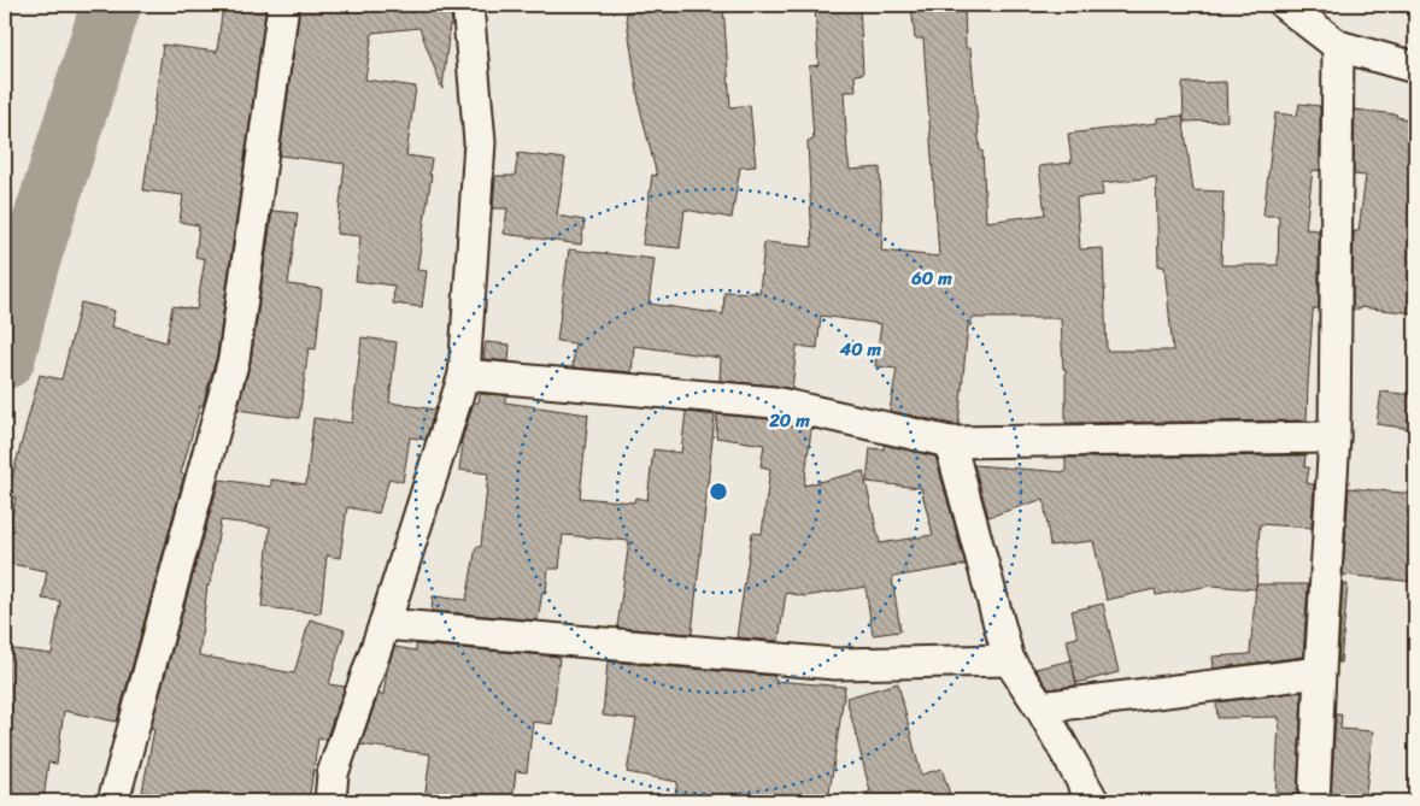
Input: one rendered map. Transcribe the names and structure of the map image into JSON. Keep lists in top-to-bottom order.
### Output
{
  "rings": ["60 m", "40 m", "20 m"]
}
